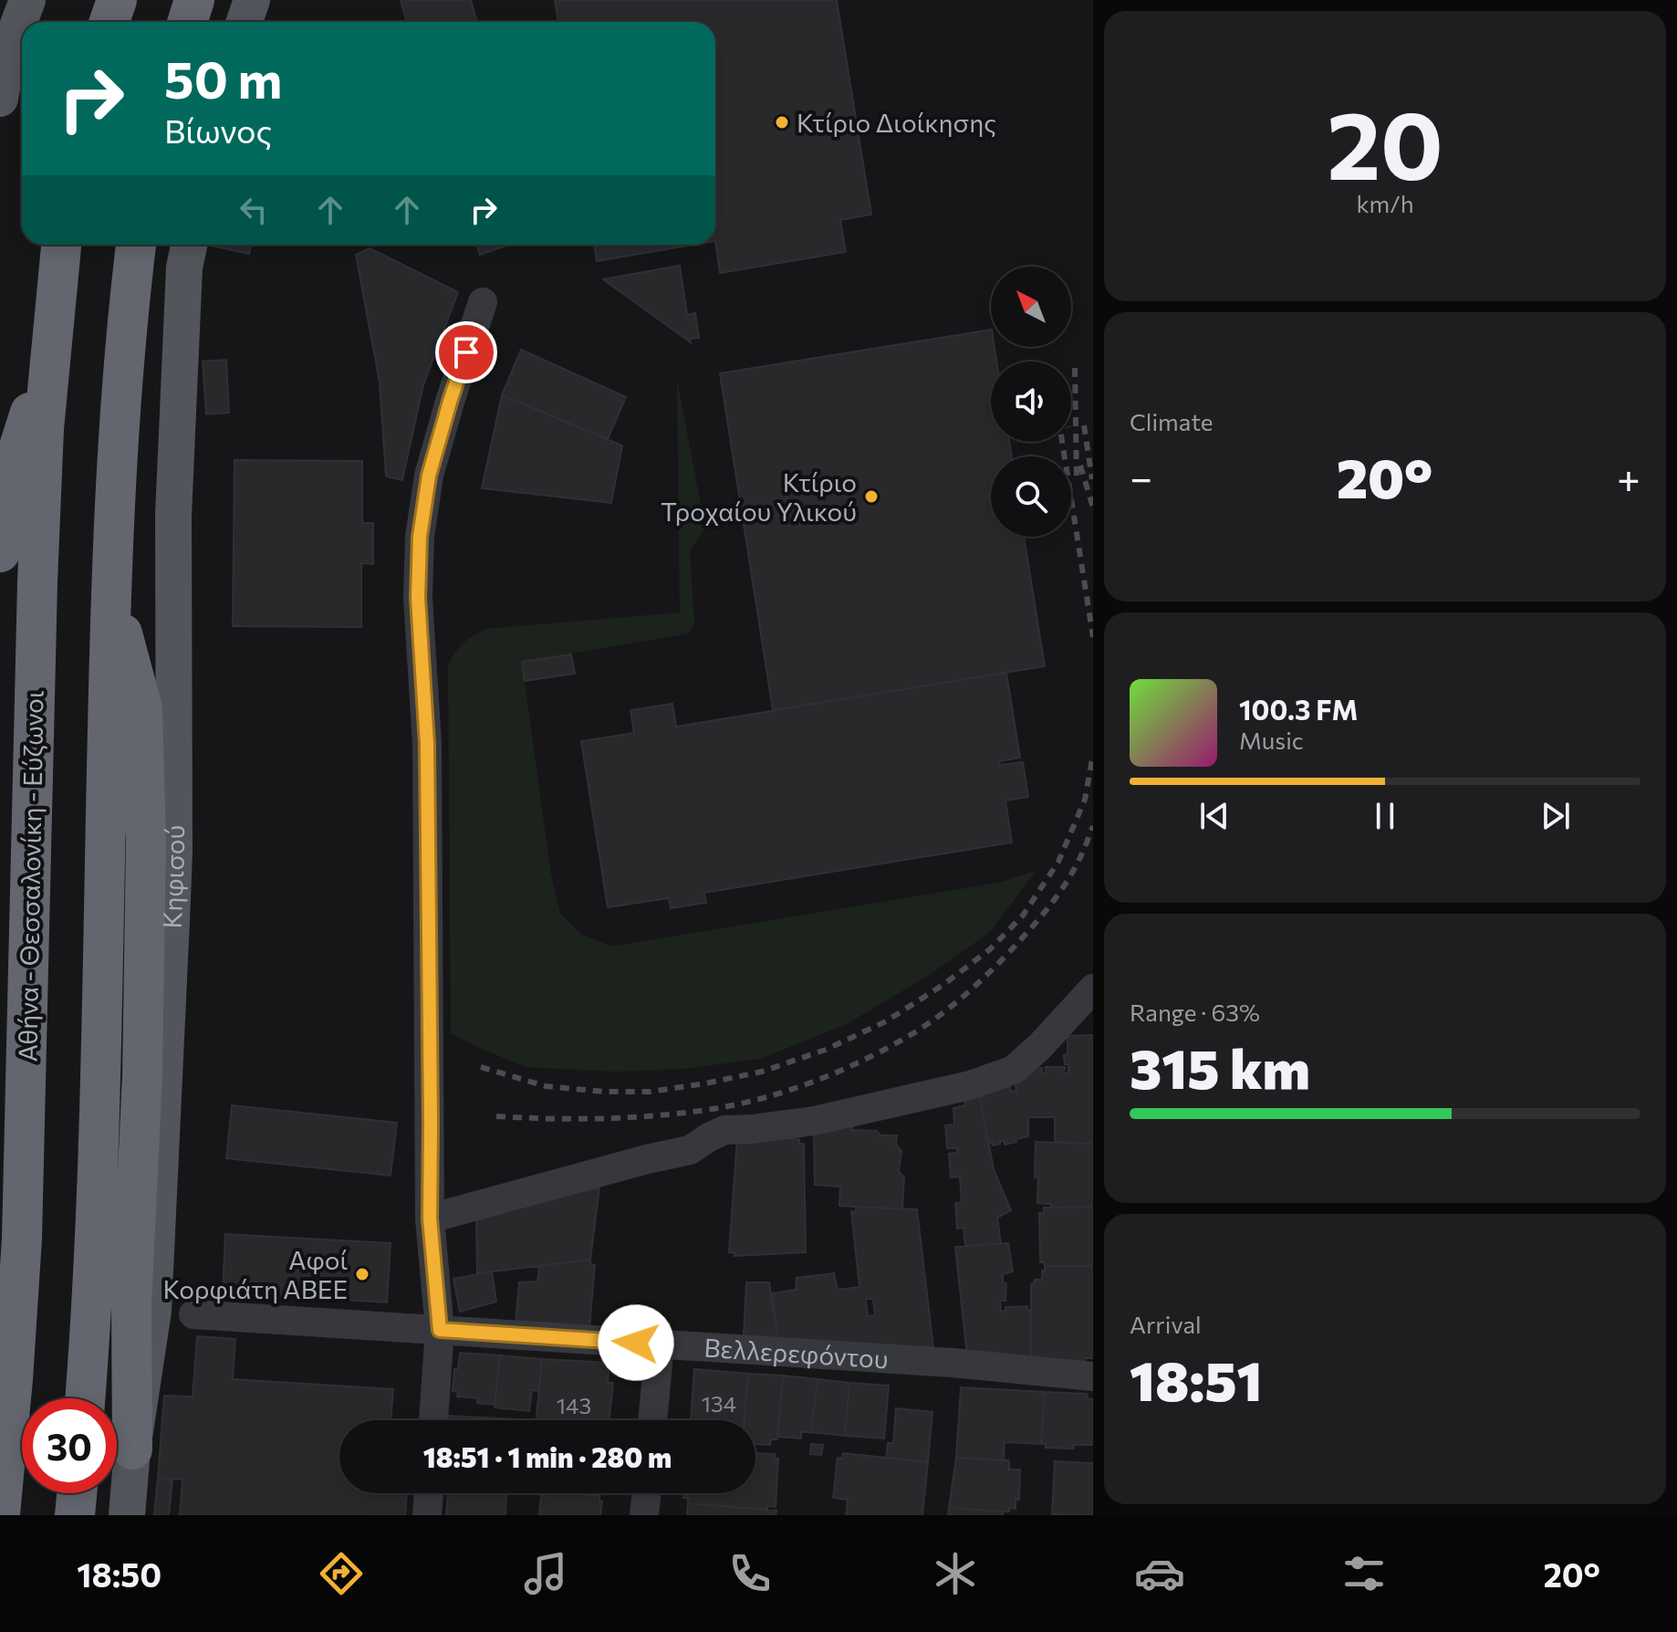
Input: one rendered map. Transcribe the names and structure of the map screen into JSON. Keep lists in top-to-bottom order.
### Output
{
  "streets": {
    "highway": ["Αθήνα - Θεσσαλονίκη - Εύζωνοι"],
    "main road": ["Κηφισού"],
    "street": ["Βελλερεφόντου"]
  },
  "places": ["Κτίριο Διοίκησης", "Κτίριο Τροχαίου Υλικού", "Αφοί Κορφιάτη ΑΒΕΕ"],
  "house_numbers": ["134", "143"],
  "north": "top left",
  "page": {
    "tile": [
      ["20", "km/h"],
      "Climate",
      ["Range · 63%", "315 km"],
      ["Arrival", "18:51"]
    ],
    "turn": ["50 m", "Βίωνος"],
    "heat": ["−", "20°", "+"],
    "song": ["100.3 FM", "Music"],
    "limit": "30",
    "trip": "18:51 · 1 min · 280 m",
    "tabs": ["18:50", "20°"]
  }
}
